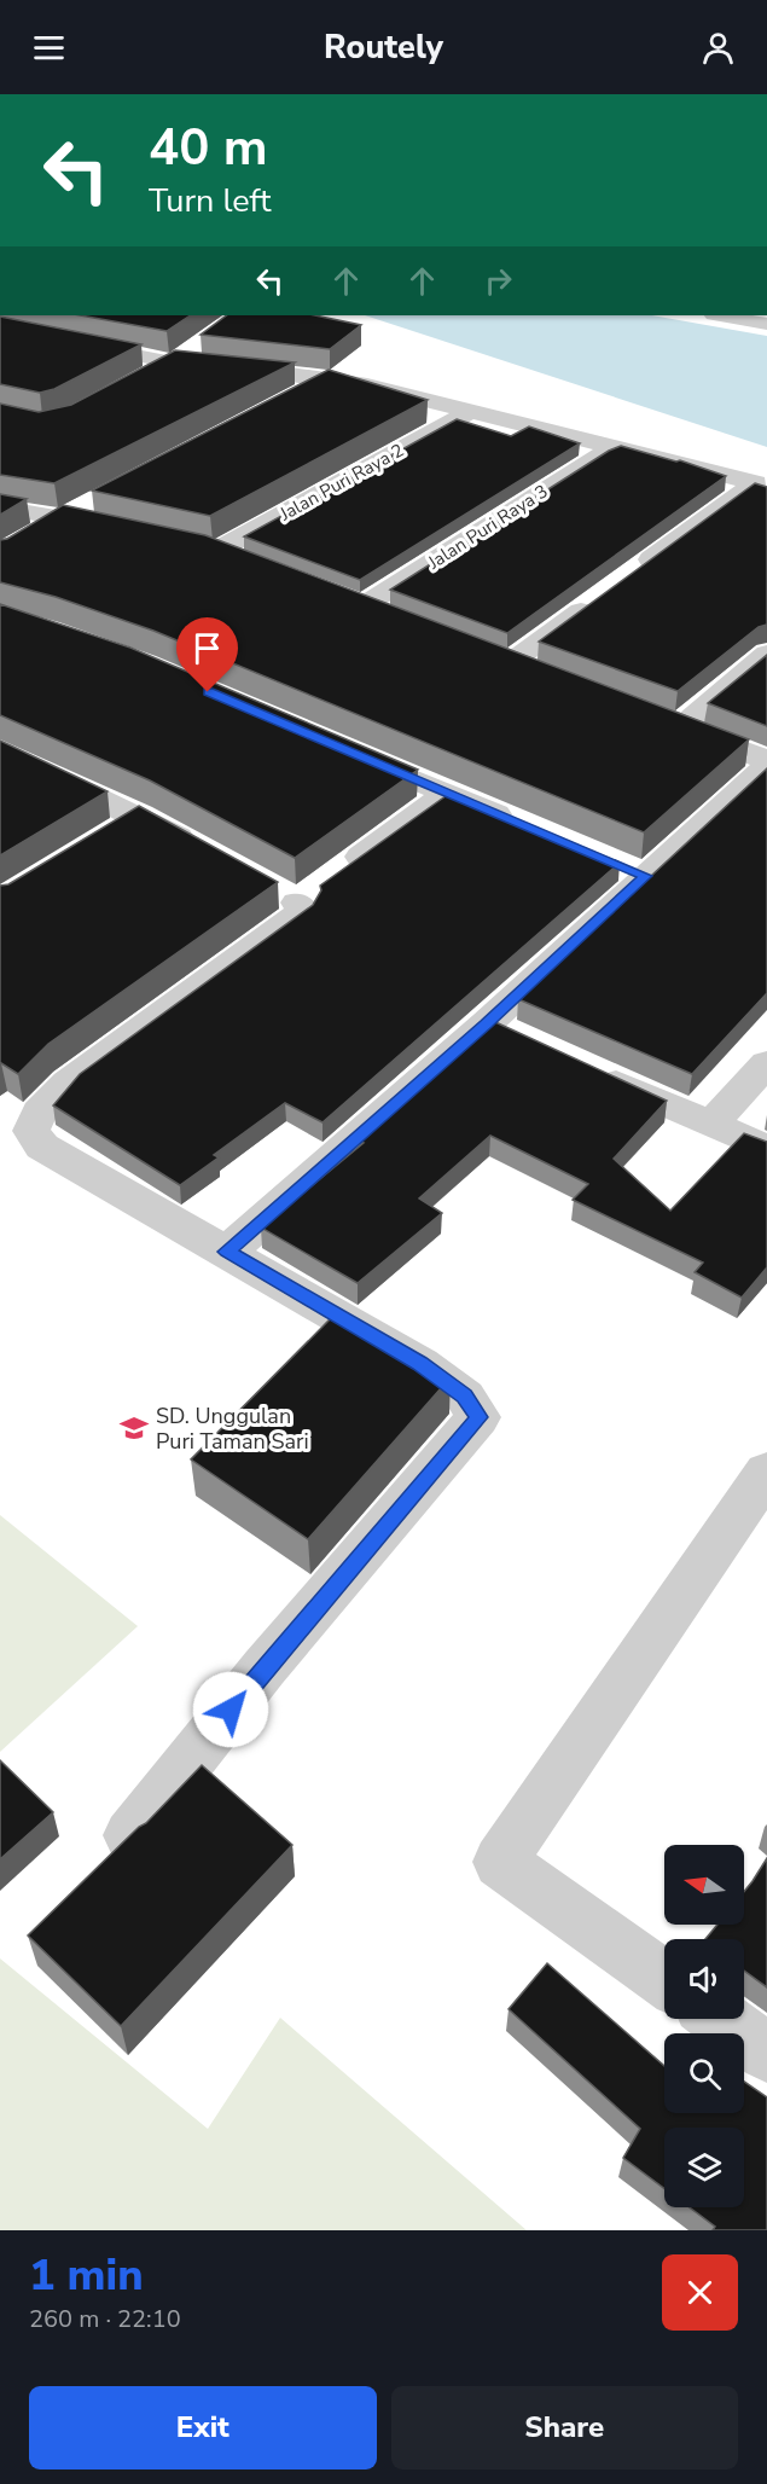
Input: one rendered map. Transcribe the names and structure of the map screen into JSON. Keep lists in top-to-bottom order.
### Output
{
  "streets": {
    "street": ["Jalan Puri Raya 2", "Jalan Puri Raya 3"]
  },
  "places": {
    "school or university": ["SD. Unggulan Puri Taman Sari"]
  },
  "north": "left",
  "page": {
    "header": "Routely",
    "turn": ["40 m", "Turn left"],
    "heading": ["1 min", "260 m · 22:10"],
    "buttons": ["Exit", "Share"]
  }
}
